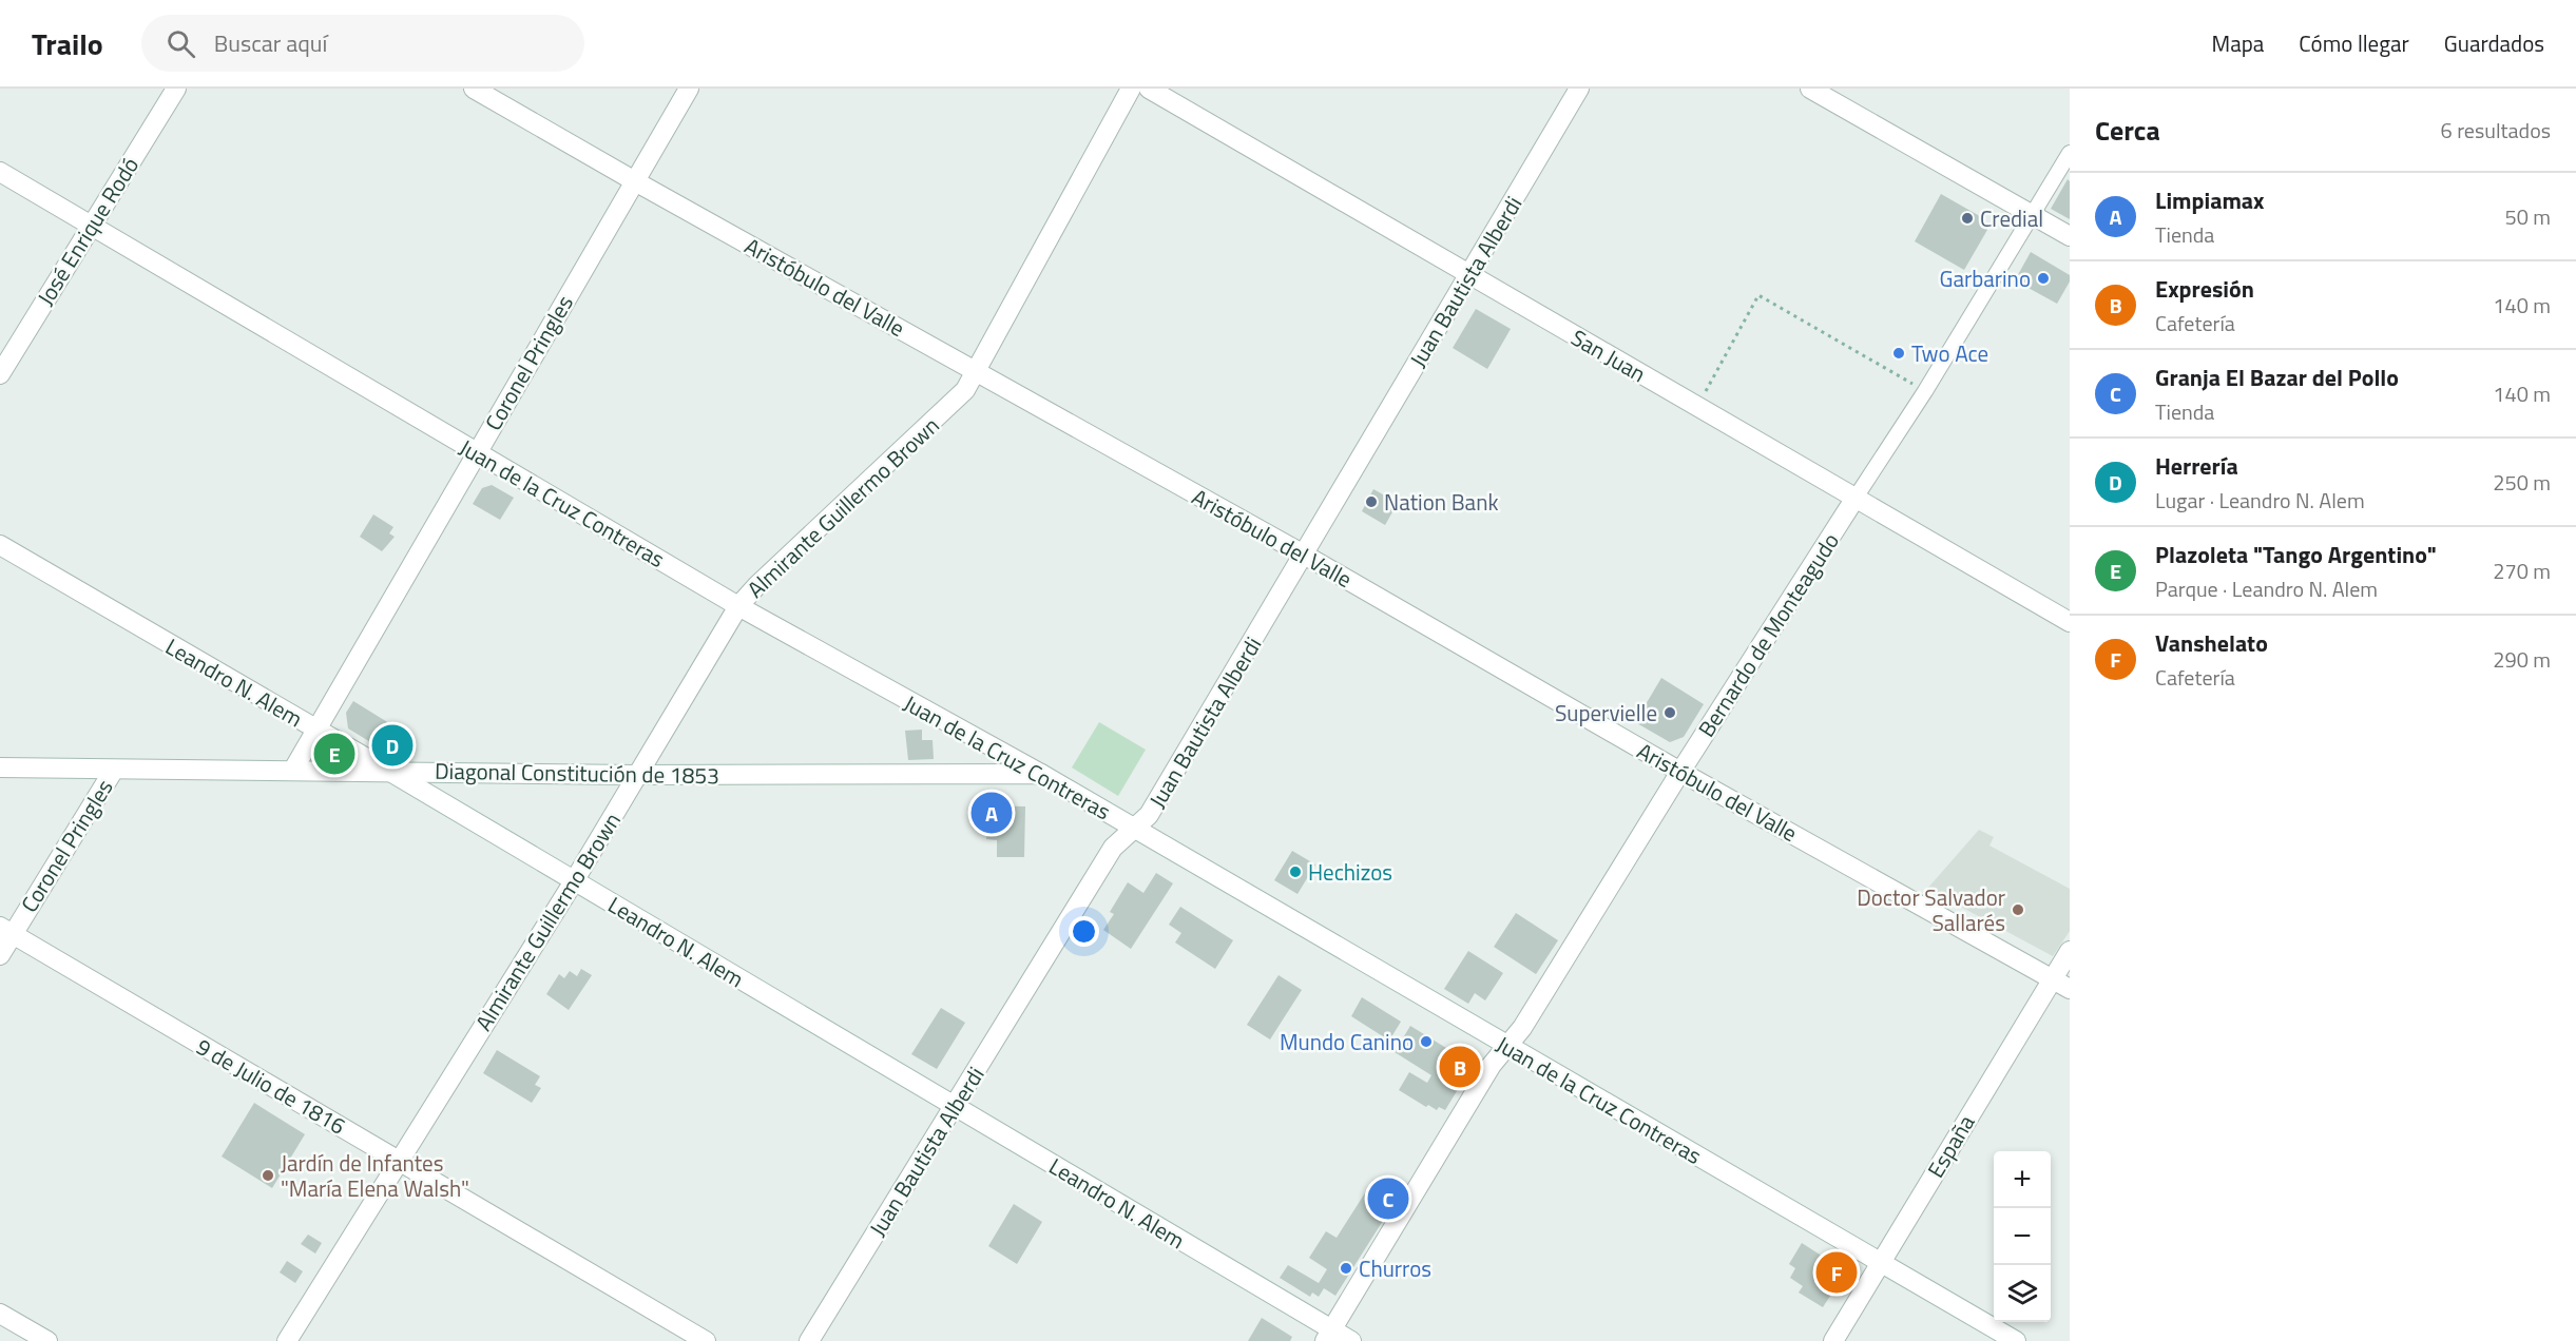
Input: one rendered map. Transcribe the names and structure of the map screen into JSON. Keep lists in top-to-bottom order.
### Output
{
  "streets": {
    "street": [
      "José Enrique Rodó",
      "Juan Bautista Alberdi",
      "Aristóbulo del Valle",
      "San Juan",
      "Coronel Pringles",
      "Juan de la Cruz Contreras",
      "Almirante Guillermo Brown",
      "Bernardo de Monteagudo",
      "Leandro N. Alem",
      "Diagonal Constitución de 1853",
      "9 de Julio de 1816",
      "España"
    ]
  },
  "crossings": [
    ["José Enrique Rodó", "Juan de la Cruz Contreras"],
    ["Juan Bautista Alberdi", "Aristóbulo del Valle"],
    ["Juan Bautista Alberdi", "San Juan"],
    ["Juan Bautista Alberdi", "Juan de la Cruz Contreras"],
    ["Juan Bautista Alberdi", "Leandro N. Alem"],
    ["Aristóbulo del Valle", "Coronel Pringles"],
    ["Aristóbulo del Valle", "Almirante Guillermo Brown"],
    ["Aristóbulo del Valle", "Bernardo de Monteagudo"],
    ["Aristóbulo del Valle", "España"],
    ["San Juan", "Bernardo de Monteagudo"],
    ["Coronel Pringles", "Juan de la Cruz Contreras"],
    ["Coronel Pringles", "Leandro N. Alem"],
    ["Coronel Pringles", "Diagonal Constitución de 1853"],
    ["Coronel Pringles", "9 de Julio de 1816"],
    ["Juan de la Cruz Contreras", "Almirante Guillermo Brown"],
    ["Juan de la Cruz Contreras", "Bernardo de Monteagudo"],
    ["Juan de la Cruz Contreras", "Diagonal Constitución de 1853"],
    ["Juan de la Cruz Contreras", "España"],
    ["Almirante Guillermo Brown", "Leandro N. Alem"],
    ["Almirante Guillermo Brown", "Diagonal Constitución de 1853"],
    ["Almirante Guillermo Brown", "9 de Julio de 1816"],
    ["Bernardo de Monteagudo", "Leandro N. Alem"],
    ["Leandro N. Alem", "Diagonal Constitución de 1853"]
  ],
  "places": [
    "Credial",
    "Garbarino",
    "Two Ace",
    "Nation Bank",
    "Supervielle",
    "Hechizos",
    "Doctor Salvador Sallarés",
    "Mundo Canino",
    "Jardín de Infantes \"María Elena Walsh\"",
    "Churros"
  ],
  "page": {
    "header": "Trailo",
    "search": "Buscar aquí",
    "nav": ["Mapa", "Cómo llegar", "Guardados"],
    "heading": ["Cerca", "6 resultados"],
    "list": [
      {
        "mark": "A",
        "name": "Limpiamax",
        "note": "Tienda",
        "value": "50 m"
      },
      {
        "mark": "B",
        "name": "Expresión",
        "note": "Cafetería",
        "value": "140 m"
      },
      {
        "mark": "C",
        "name": "Granja El Bazar del Pollo",
        "note": "Tienda",
        "value": "140 m"
      },
      {
        "mark": "D",
        "name": "Herrería",
        "note": "Lugar · Leandro N. Alem",
        "value": "250 m"
      },
      {
        "mark": "E",
        "name": "Plazoleta \"Tango Argentino\"",
        "note": "Parque · Leandro N. Alem",
        "value": "270 m"
      },
      {
        "mark": "F",
        "name": "Vanshelato",
        "note": "Cafetería",
        "value": "290 m"
      }
    ],
    "pins": [
      "D",
      "E",
      "A",
      "B",
      "C",
      "F"
    ],
    "map_buttons": ["+", "−"]
  }
}
